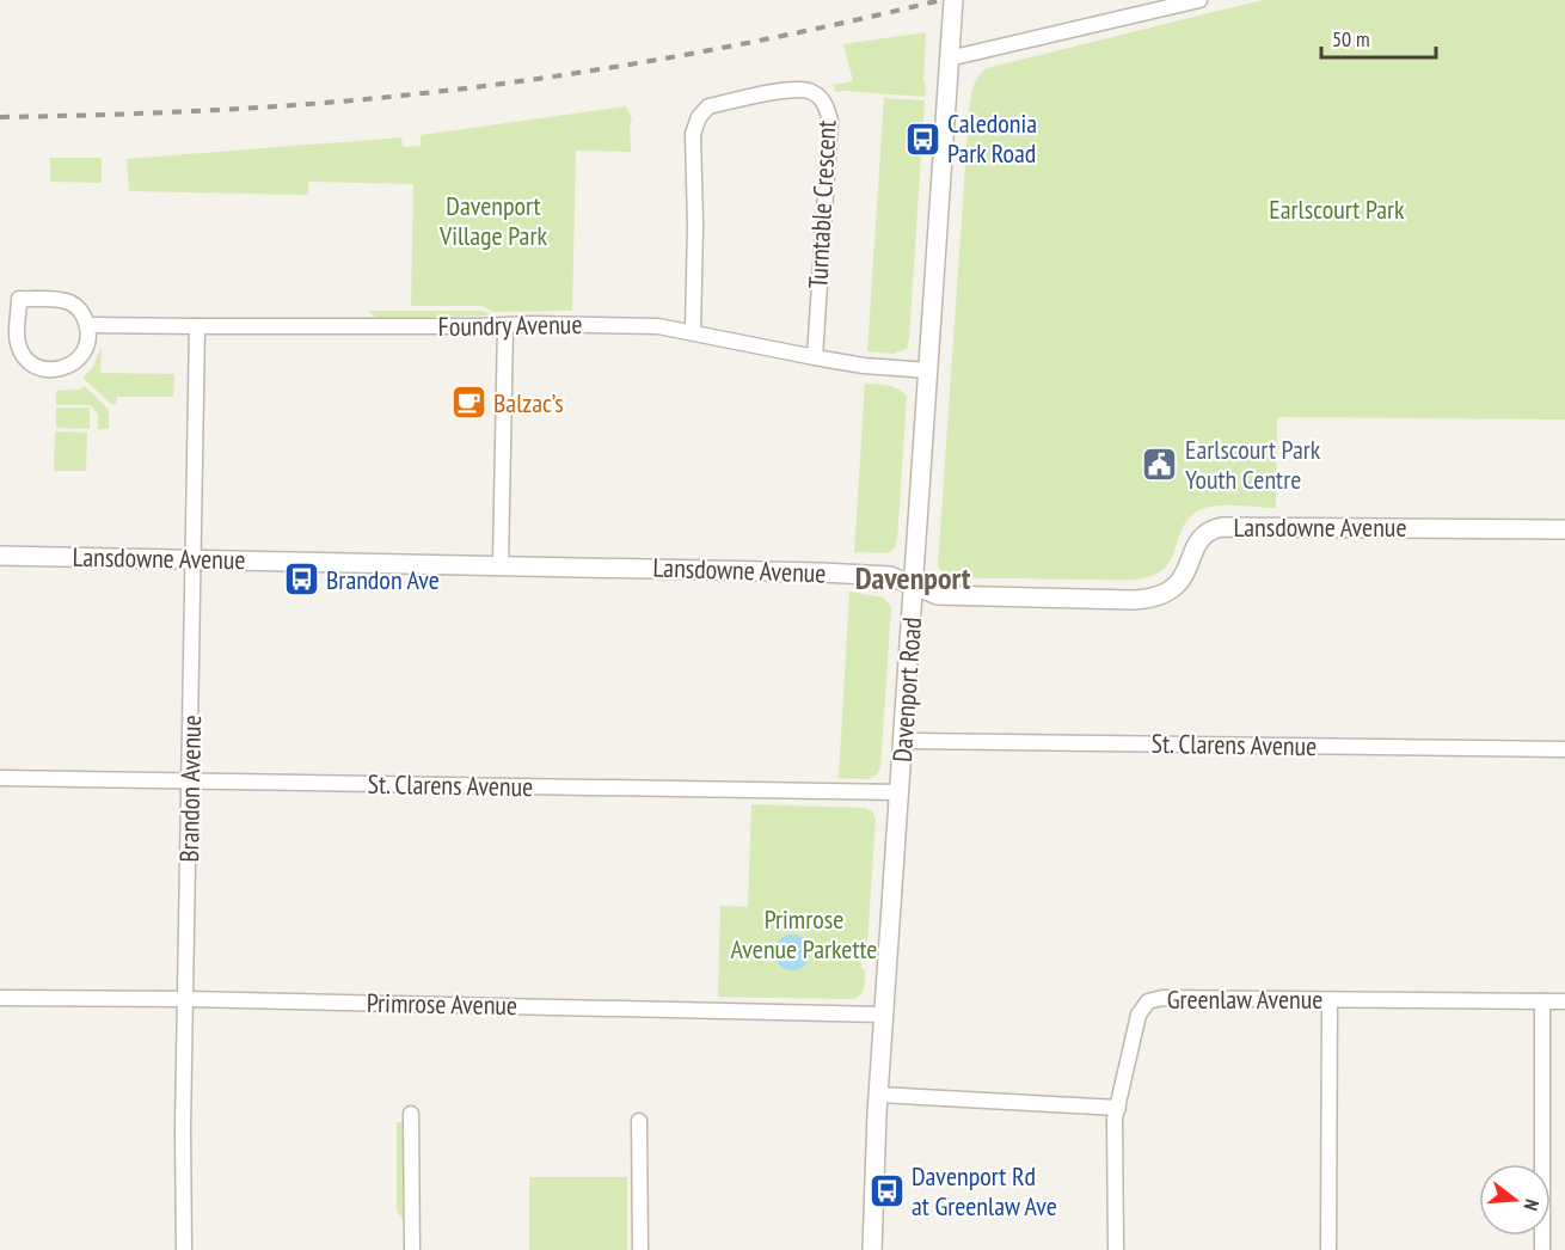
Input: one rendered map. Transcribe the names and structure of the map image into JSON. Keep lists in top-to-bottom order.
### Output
{
  "streets": {
    "street": [
      "Turntable Crescent",
      "Foundry Avenue",
      "Lansdowne Avenue",
      "Davenport Road",
      "St. Clarens Avenue",
      "Brandon Avenue",
      "Greenlaw Avenue",
      "Primrose Avenue"
    ]
  },
  "crossings": [
    ["Turntable Crescent", "Foundry Avenue"],
    ["Foundry Avenue", "Davenport Road"],
    ["Foundry Avenue", "Brandon Avenue"],
    ["Lansdowne Avenue", "Davenport Road"],
    ["Lansdowne Avenue", "Brandon Avenue"],
    ["Davenport Road", "St. Clarens Avenue"],
    ["Davenport Road", "Primrose Avenue"],
    ["St. Clarens Avenue", "Brandon Avenue"],
    ["Brandon Avenue", "Primrose Avenue"]
  ],
  "districts": ["Davenport"],
  "parks": ["Davenport Village Park", "Earlscourt Park", "Primrose Avenue Parkette"],
  "places": {
    "bus stop": ["Caledonia Park Road", "Brandon Ave", "Davenport Rd at Greenlaw Ave"],
    "cafe": ["Balzac’s"],
    "public building": ["Earlscourt Park Youth Centre"]
  },
  "scale_bar": "50 m",
  "north": "right"
}
